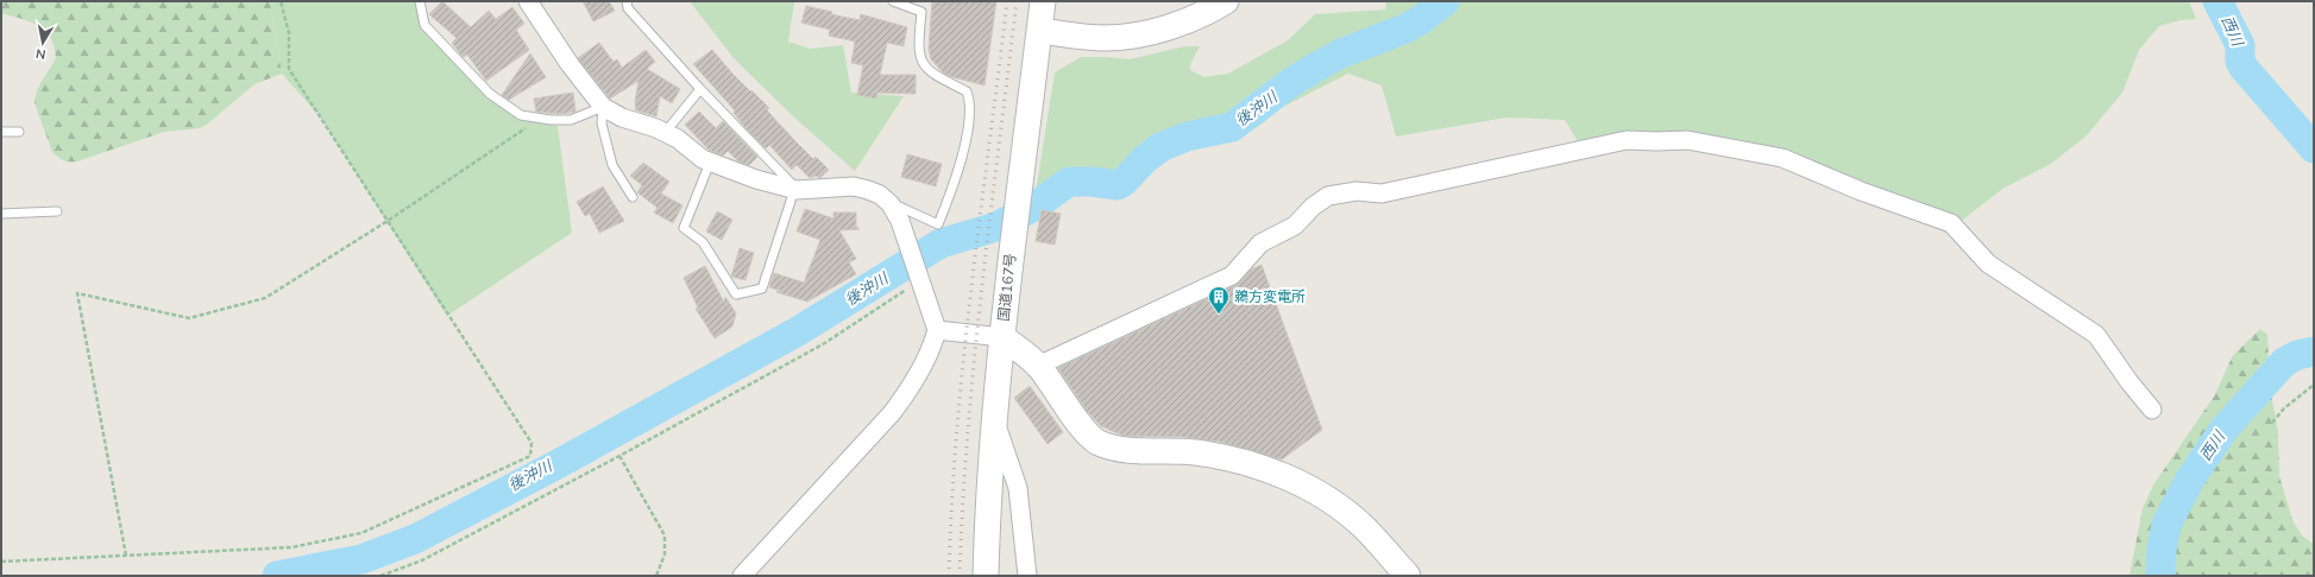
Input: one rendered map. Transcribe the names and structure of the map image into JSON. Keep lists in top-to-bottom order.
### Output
{
  "streets": {
    "street": ["国道167号"]
  },
  "water": ["西川", "後沖川"],
  "places": {
    "building": ["鵜方変電所"]
  },
  "north": "bottom"
}
